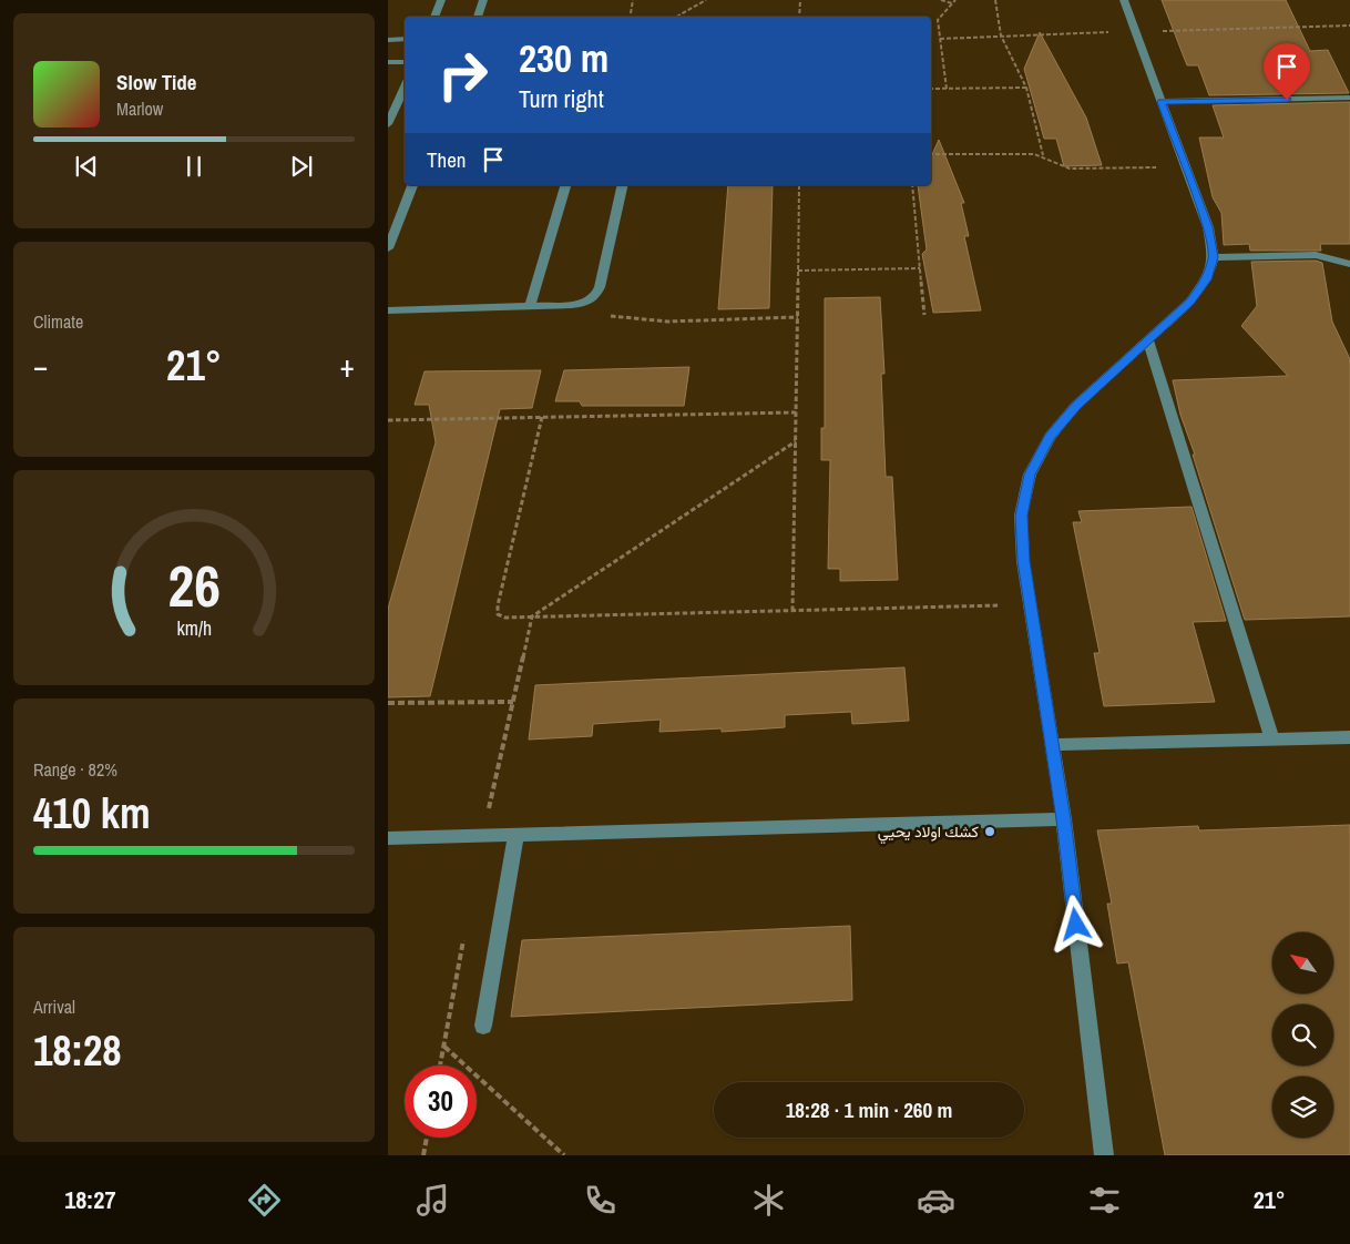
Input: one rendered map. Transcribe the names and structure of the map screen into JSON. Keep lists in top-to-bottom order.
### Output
{
  "places": ["كشك اولاد يحيي"],
  "north": "top left",
  "page": {
    "turn": ["230 m", "Turn right"],
    "song": ["Slow Tide", "Marlow"],
    "then": "Then",
    "tile": [
      "Climate",
      ["Range · 82%", "410 km"],
      ["Arrival", "18:28"]
    ],
    "heat": ["−", "21°", "+"],
    "limit": "30",
    "trip": "18:28 · 1 min · 260 m",
    "tabs": ["18:27", "21°"],
    "gauge": ["26", "km/h"]
  }
}
